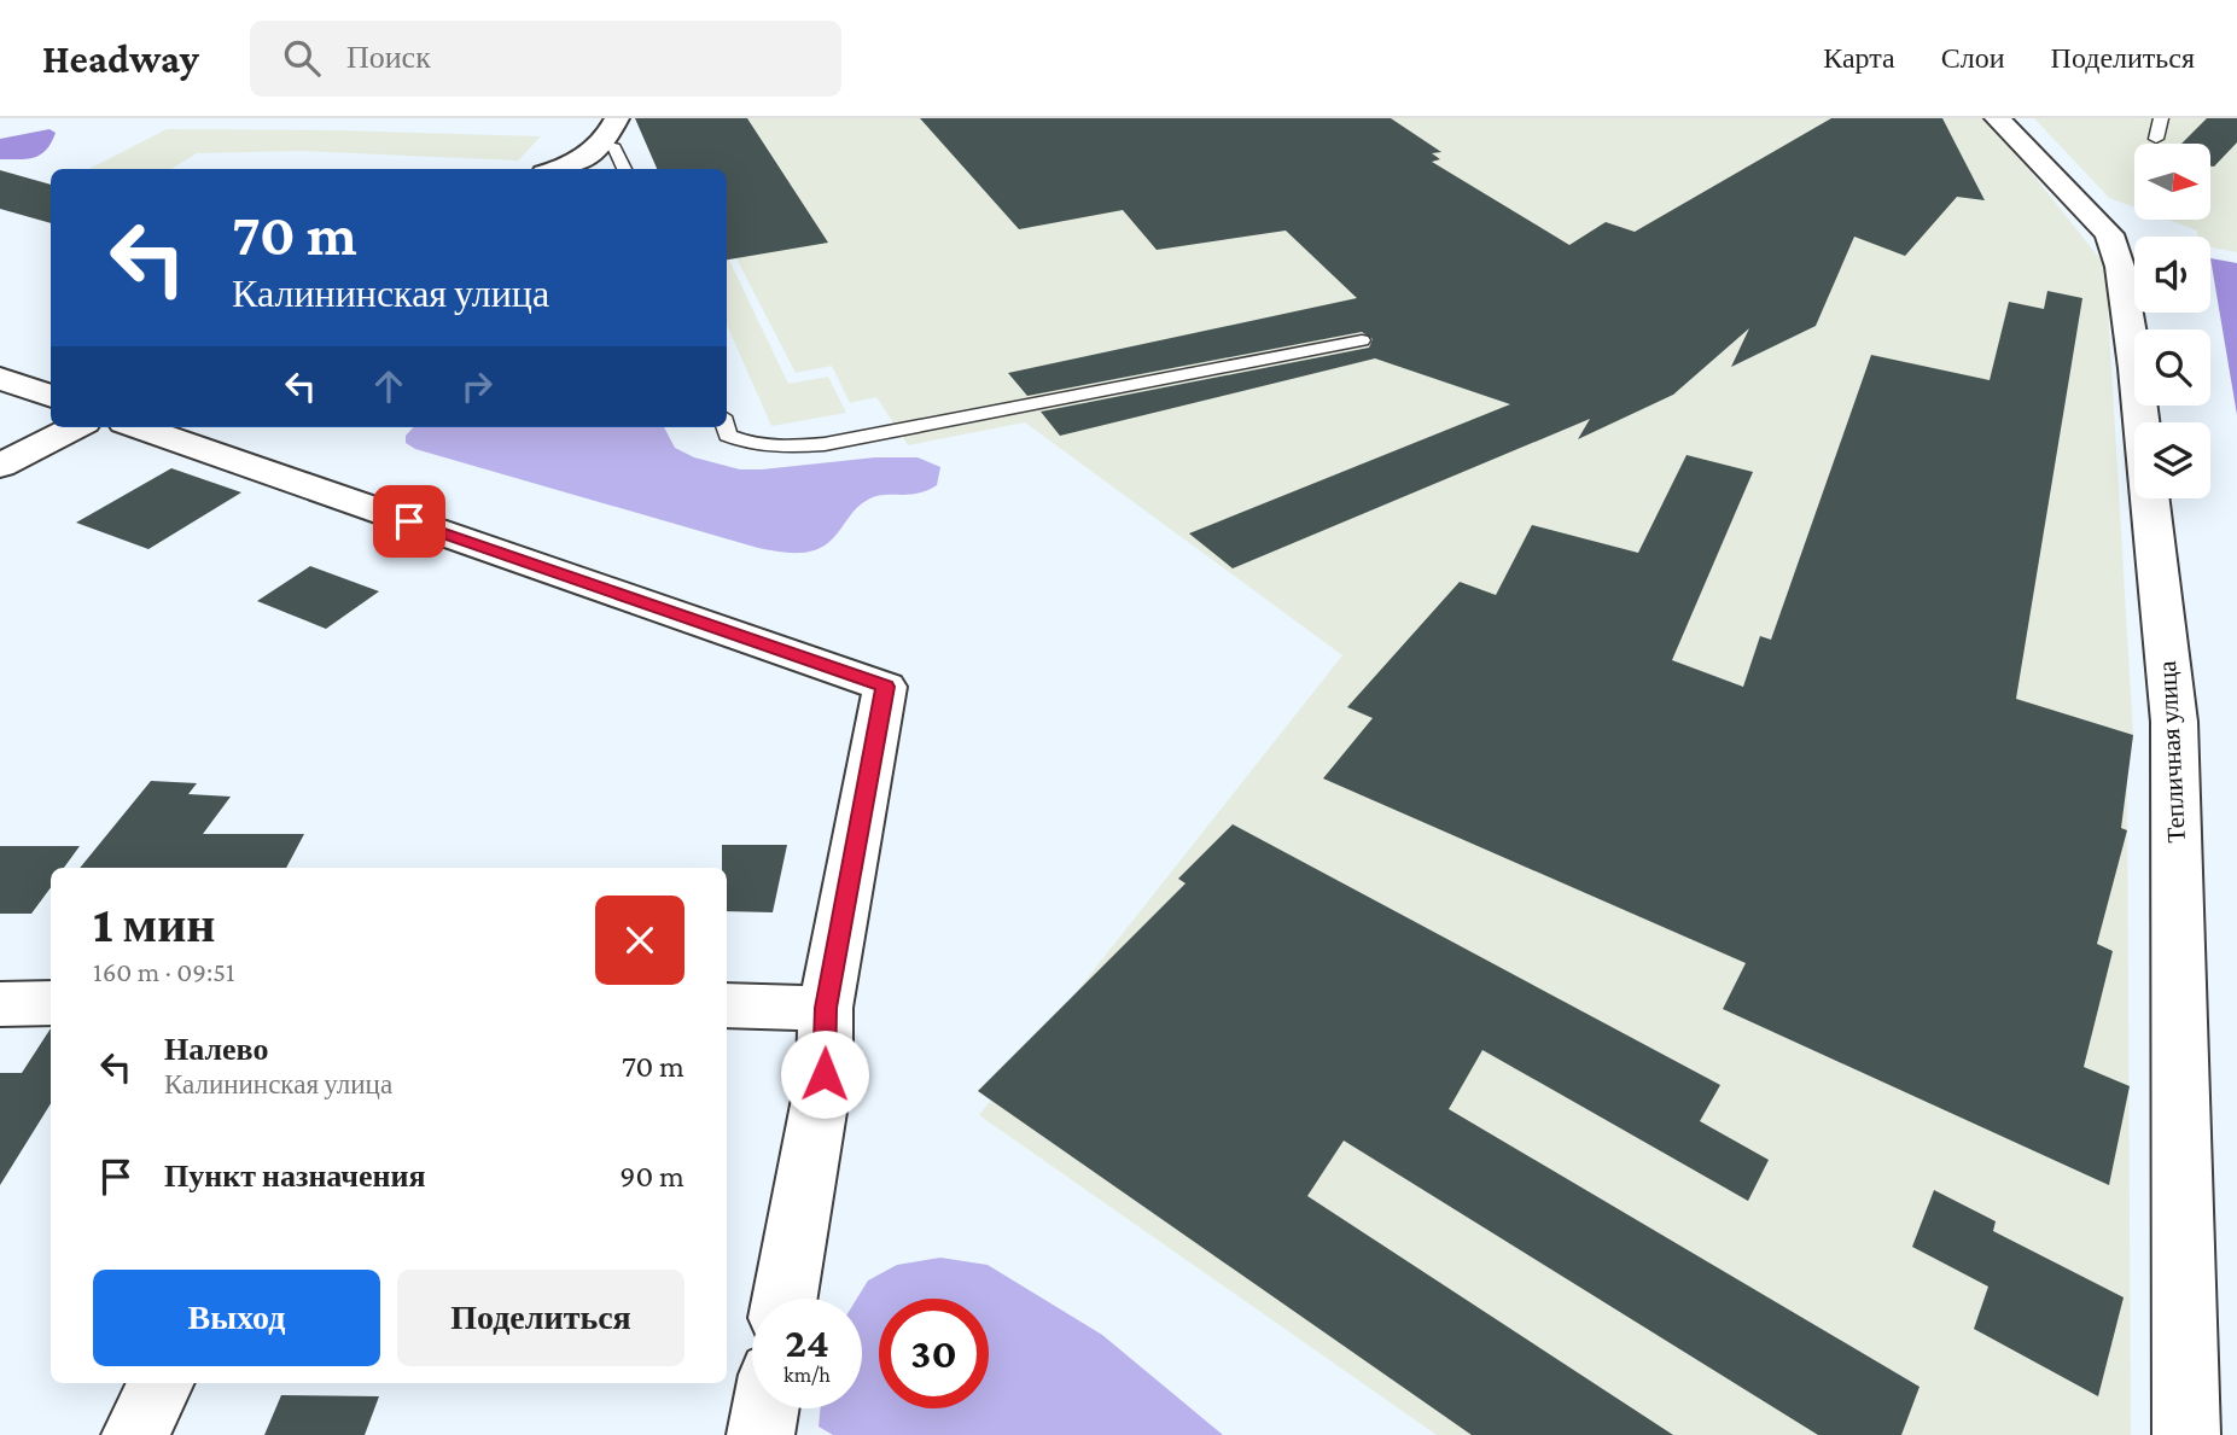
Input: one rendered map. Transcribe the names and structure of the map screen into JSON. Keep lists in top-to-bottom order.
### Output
{
  "streets": {
    "street": ["Тепличная улица"]
  },
  "north": "right",
  "page": {
    "header": "Headway",
    "search": "Поиск",
    "nav": ["Карта", "Слои", "Поделиться"],
    "turn": ["70 m", "Калининская улица"],
    "heading": ["1 мин", "160 m · 09:51"],
    "list": [
      {
        "name": "Налево",
        "note": "Калининская улица",
        "value": "70 m"
      },
      {
        "name": "Пункт назначения",
        "value": "90 m"
      }
    ],
    "buttons": ["Выход", "Поделиться"],
    "speed": "24 km/h",
    "limit": "30"
  }
}
